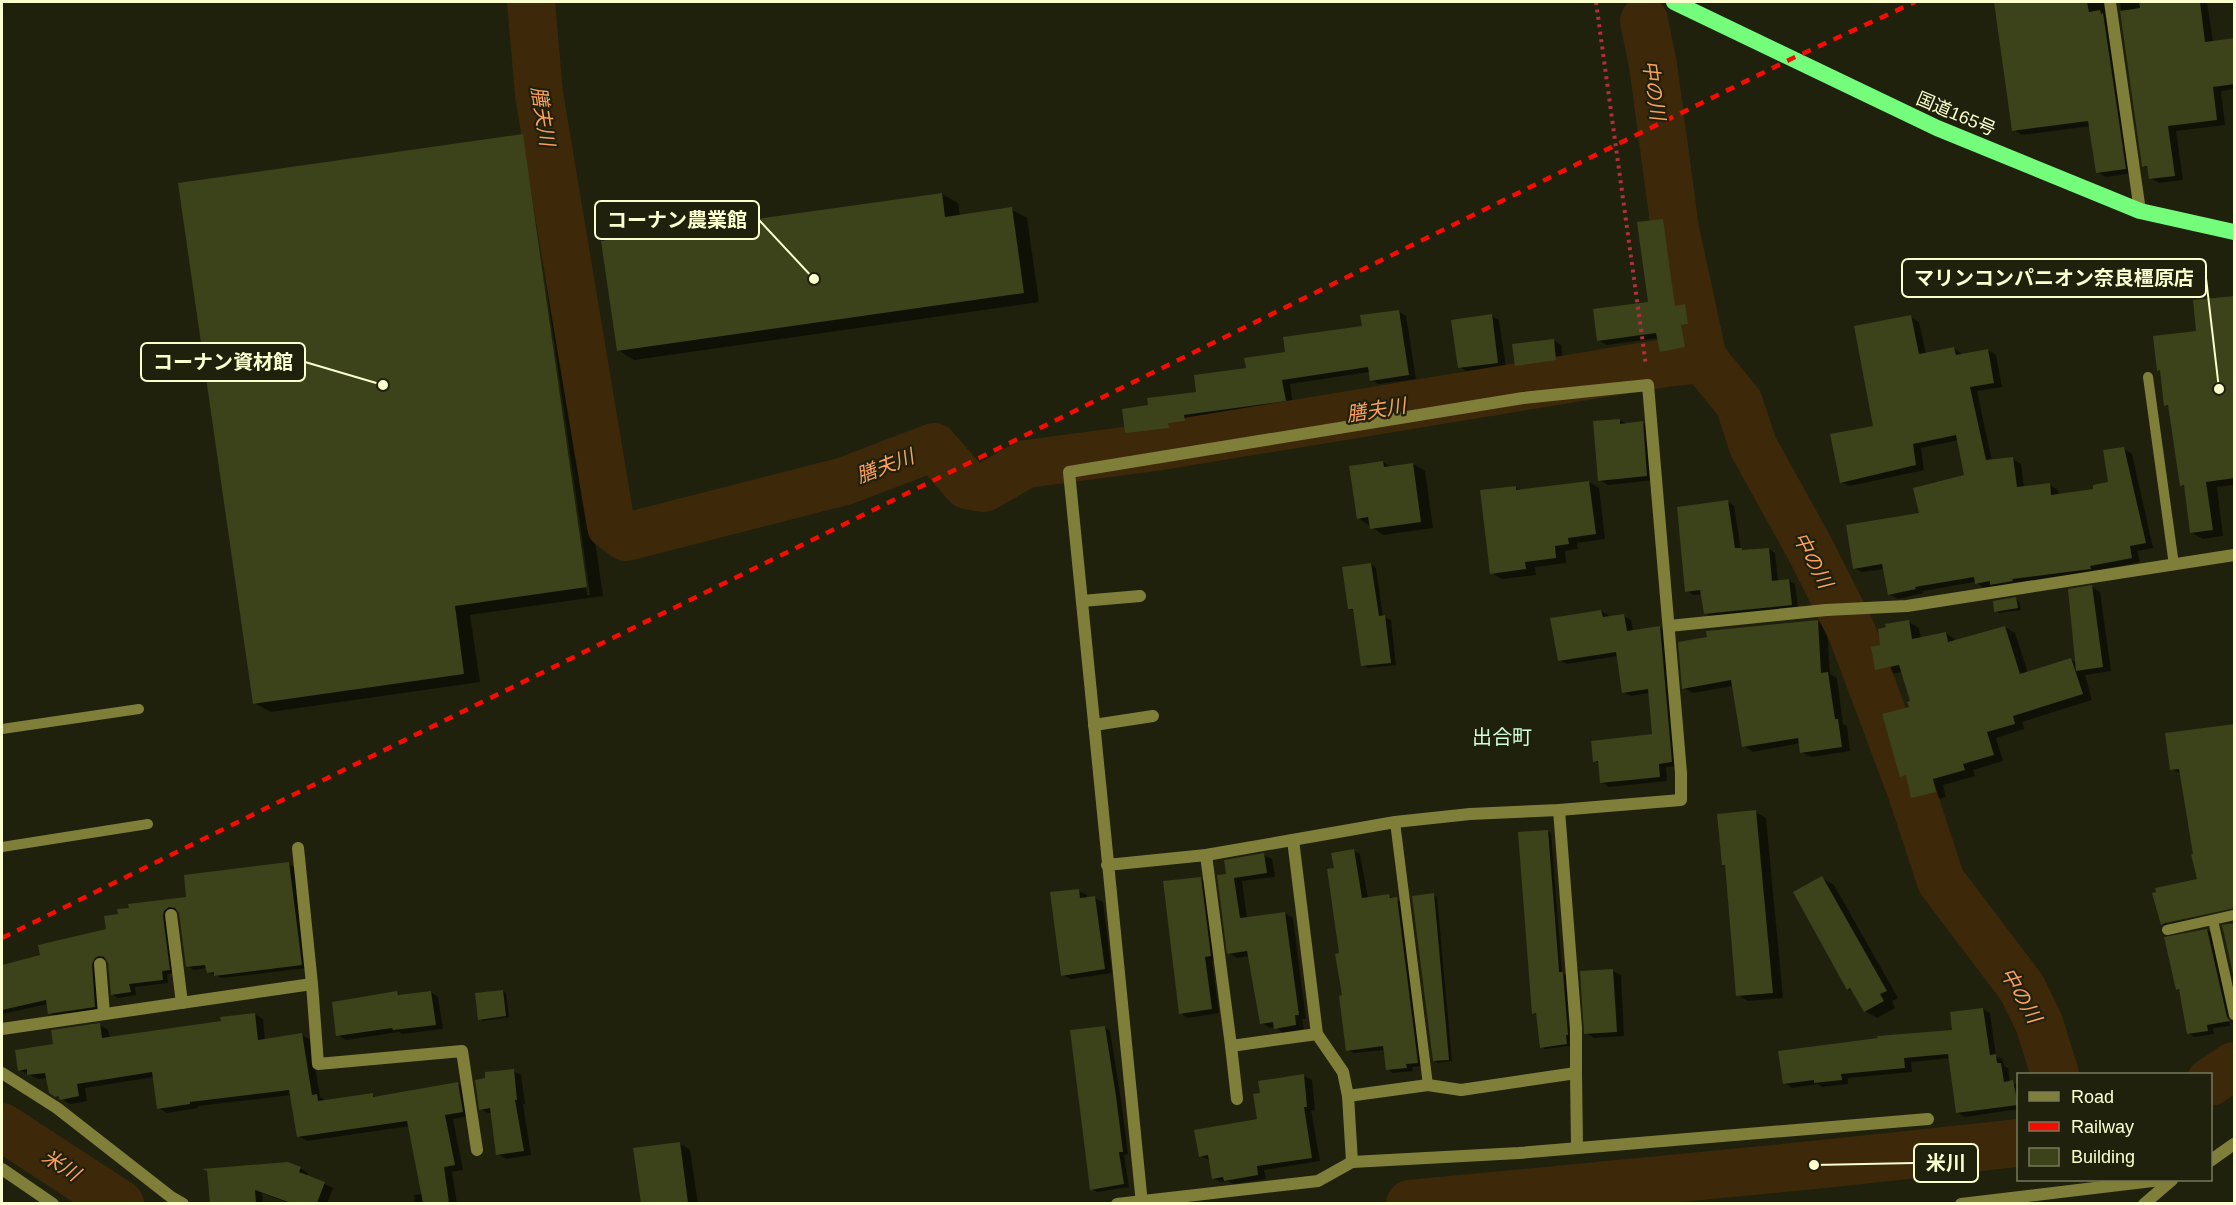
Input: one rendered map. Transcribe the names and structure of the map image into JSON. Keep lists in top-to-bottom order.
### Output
{
  "streets": {
    "highway": ["国道165号"]
  },
  "districts": ["出合町"],
  "water": ["中の川", "膳夫川", "米川"],
  "places": [
    "コーナン農業館",
    "コーナン資材館",
    "マリンコンパニオン奈良橿原店",
    "米川"
  ],
  "legend": ["Road", "Railway", "Building"]
}
